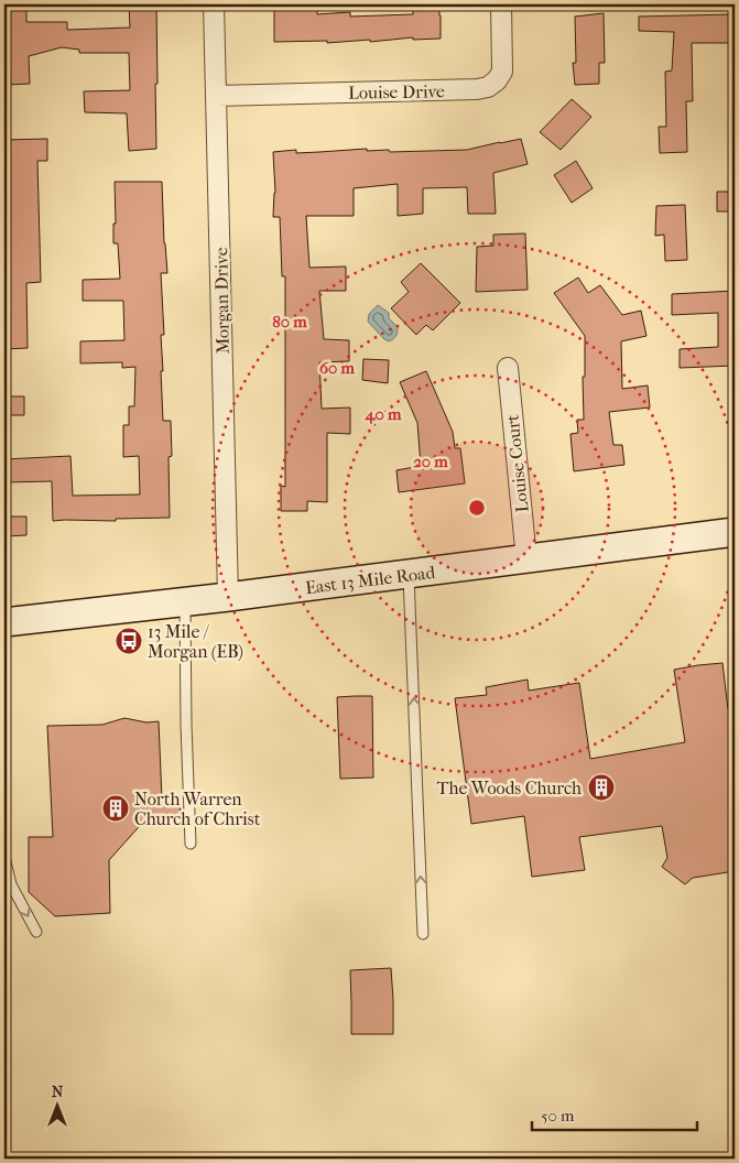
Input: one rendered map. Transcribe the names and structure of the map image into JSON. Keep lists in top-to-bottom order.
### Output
{
  "streets": {
    "main road": ["East 13 Mile Road"],
    "street": ["Louise Drive", "Morgan Drive", "Louise Court"]
  },
  "crossings": [
    ["Louise Drive", "Morgan Drive"],
    ["Morgan Drive", "East 13 Mile Road"],
    ["Louise Court", "East 13 Mile Road"]
  ],
  "places": {
    "bus stop": ["13 Mile / Morgan (EB)"],
    "building": ["The Woods Church", "North Warren Church of Christ"]
  },
  "scale_bar": "50 m",
  "north": "top",
  "rings": [
    "80 m",
    "60 m",
    "40 m",
    "20 m"
  ]
}
